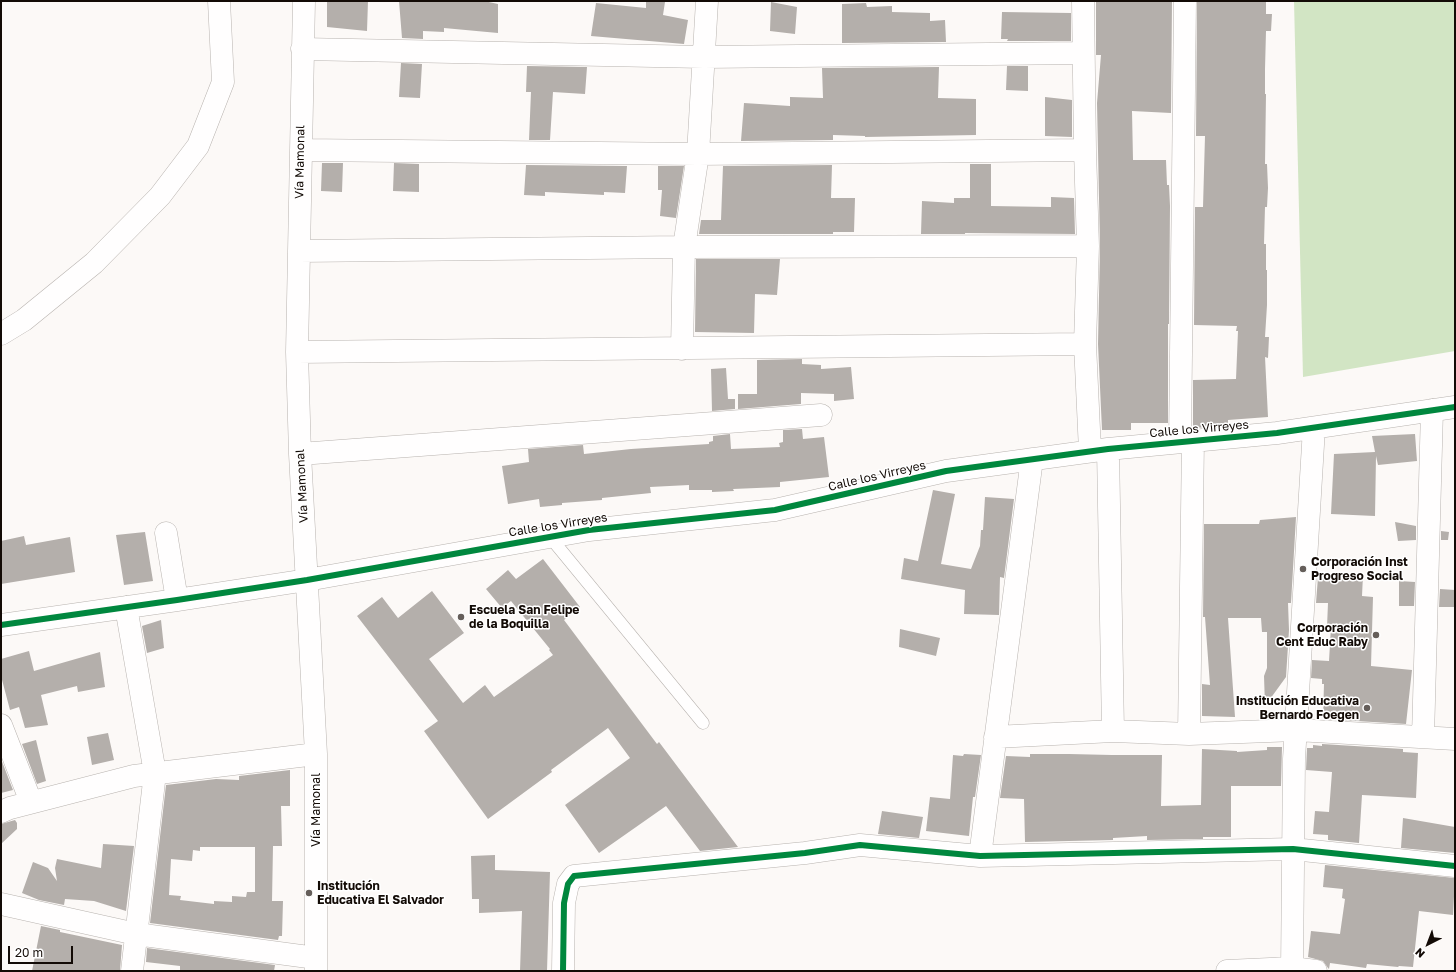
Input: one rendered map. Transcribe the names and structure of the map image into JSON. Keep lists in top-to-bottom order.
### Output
{
  "streets": {
    "street": ["Vía Mamonal", "Calle los Virreyes"]
  },
  "crossings": [
    ["Vía Mamonal", "Calle los Virreyes"]
  ],
  "places": [
    "Corporación Inst Progreso Social",
    "Escuela San Felipe de la Boquilla",
    "Corporación Cent Educ Raby",
    "Institución Educativa Bernardo Foegen",
    "Institución Educativa El Salvador"
  ],
  "scale_bar": "20 m",
  "north": "bottom left"
}
